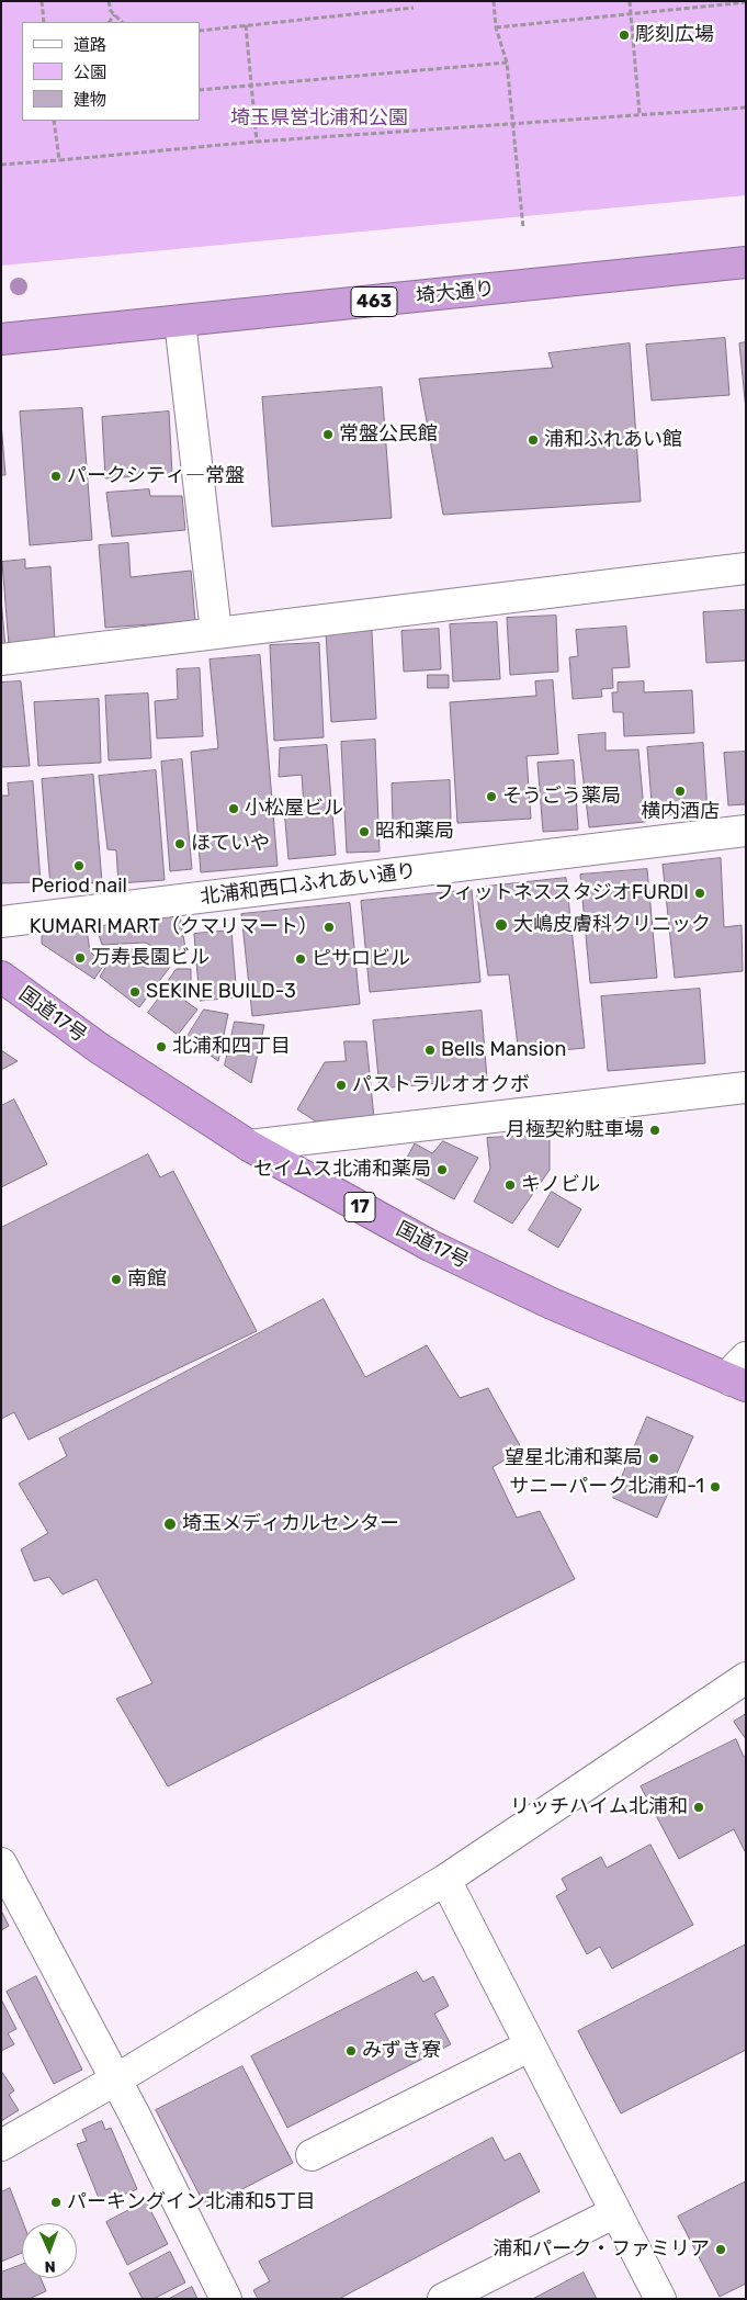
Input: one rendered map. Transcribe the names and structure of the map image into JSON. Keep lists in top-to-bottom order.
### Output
{
  "streets": {
    "highway": [
      "埼大通り",
      "463",
      "国道17号",
      "17"
    ],
    "street": ["北浦和西口ふれあい通り"]
  },
  "parks": ["埼玉県営北浦和公園"],
  "places": [
    "彫刻広場",
    "常盤公民館",
    "浦和ふれあい館",
    "パークシティ―常盤",
    "横内酒店",
    "そうごう薬局",
    "小松屋ビル",
    "昭和薬局",
    "ほていや",
    "Period nail",
    "フィットネススタジオFURDI",
    "大嶋皮膚科クリニック",
    "KUMARI MART（クマリマート）",
    "万寿長園ビル",
    "ピサロビル",
    "SEKINE BUILD-3",
    "北浦和四丁目",
    "Bells Mansion",
    "パストラルオオクボ",
    "月極契約駐車場",
    "セイムス北浦和薬局",
    "キノビル",
    "南館",
    "望星北浦和薬局",
    "サニーパーク北浦和-1",
    "埼玉メディカルセンター",
    "リッチハイム北浦和",
    "みずき寮",
    "パーキングイン北浦和5丁目",
    "浦和パーク・ファミリア"
  ],
  "legend": ["道路", "公園", "建物"],
  "north": "bottom"
}
